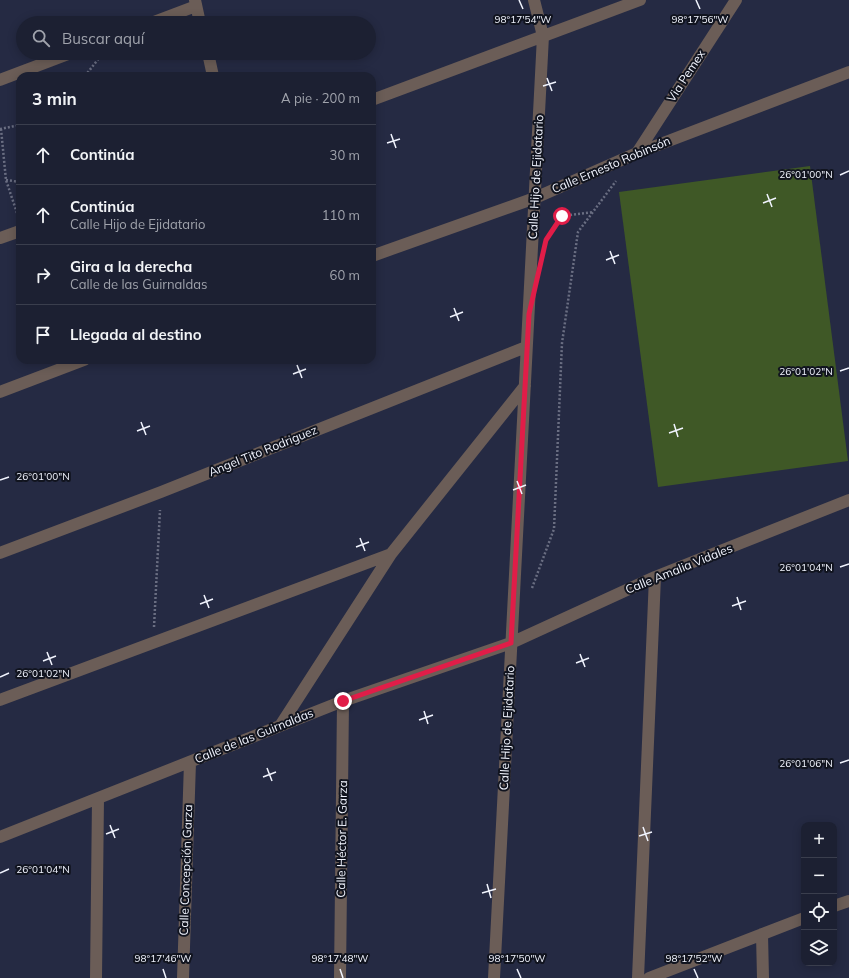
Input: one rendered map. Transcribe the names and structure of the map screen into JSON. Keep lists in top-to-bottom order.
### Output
{
  "streets": {
    "street": [
      "Via Pemex",
      "Calle Ernesto Robinsón",
      "Calle Hijo de Ejidatario",
      "Angel Tito Rodriguez",
      "Calle Amalia Vidales",
      "Calle de las Guirnaldas",
      "Calle Héctor E. Garza",
      "Calle Concepción Garza"
    ]
  },
  "crossings": [
    ["Via Pemex", "Calle Ernesto Robinsón"],
    ["Calle Ernesto Robinsón", "Calle Hijo de Ejidatario"],
    ["Calle Hijo de Ejidatario", "Angel Tito Rodriguez"],
    ["Calle Hijo de Ejidatario", "Calle Amalia Vidales"],
    ["Calle Hijo de Ejidatario", "Calle de las Guirnaldas"],
    ["Calle Amalia Vidales", "Calle de las Guirnaldas"],
    ["Calle de las Guirnaldas", "Calle Héctor E. Garza"],
    ["Calle de las Guirnaldas", "Calle Concepción Garza"]
  ],
  "page": {
    "search": "Buscar aquí",
    "heading": ["3 min", "A pie · 200 m"],
    "list": [
      ["Continúa", "30 m"],
      ["Continúa", "Calle Hijo de Ejidatario", "110 m"],
      ["Gira a la derecha", "Calle de las Guirnaldas", "60 m"],
      "Llegada al destino"
    ],
    "map_buttons": ["+", "−"]
  },
  "coordinates": [
    "98°17'54\"W",
    "98°17'56\"W",
    "26°01'00\"N",
    "26°01'02\"N",
    "26°01'04\"N",
    "26°01'06\"N",
    "98°17'46\"W",
    "98°17'48\"W",
    "98°17'50\"W",
    "98°17'52\"W"
  ]
}
